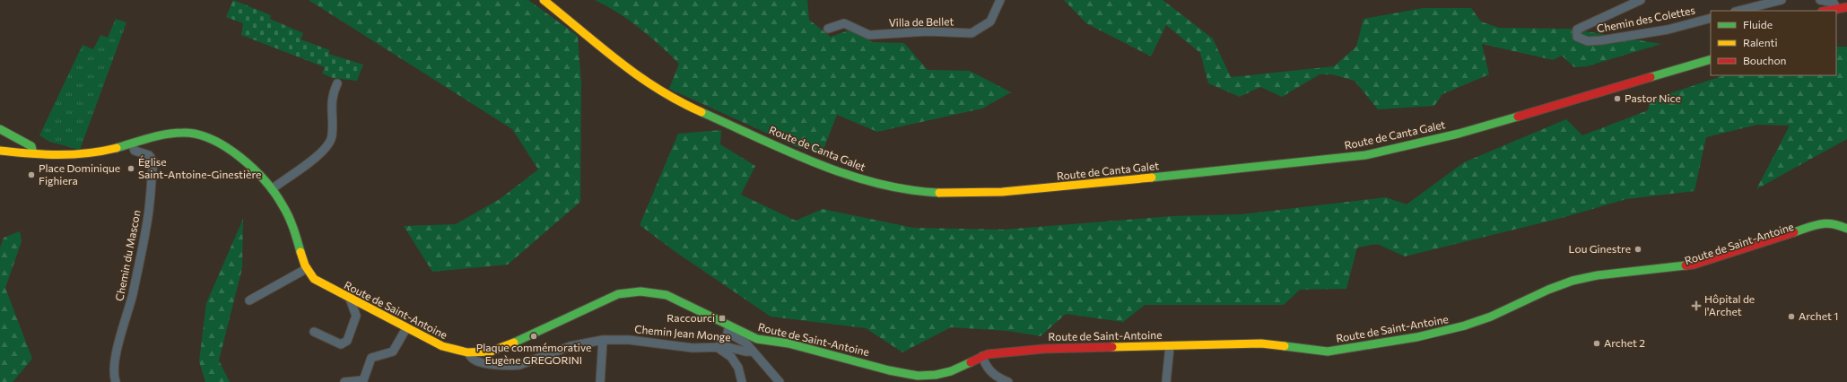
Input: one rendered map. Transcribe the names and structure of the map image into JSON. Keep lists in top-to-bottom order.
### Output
{
  "streets": {
    "street": [
      "Chemin des Colettes",
      "Villa de Bellet",
      "Route de Canta Galet",
      "Route de Saint-Antoine",
      "Chemin du Mascon",
      "Chemin Jean Monge"
    ]
  },
  "crossings": [
    ["Route de Saint-Antoine", "Chemin du Mascon"],
    ["Route de Saint-Antoine", "Chemin Jean Monge"]
  ],
  "places": {
    "other": [
      "Pastor Nice",
      "Église Saint-Antoine-Ginestière",
      "Place Dominique Fighiera",
      "Lou Ginestre",
      "Archet 1",
      "Plaque commémorative Eugène GREGORINI",
      "Archet 2"
    ],
    "health": ["Hôpital de l'Archet"],
    "transit": ["Raccourci"]
  },
  "legend": ["Fluide", "Ralenti", "Bouchon"]
}
